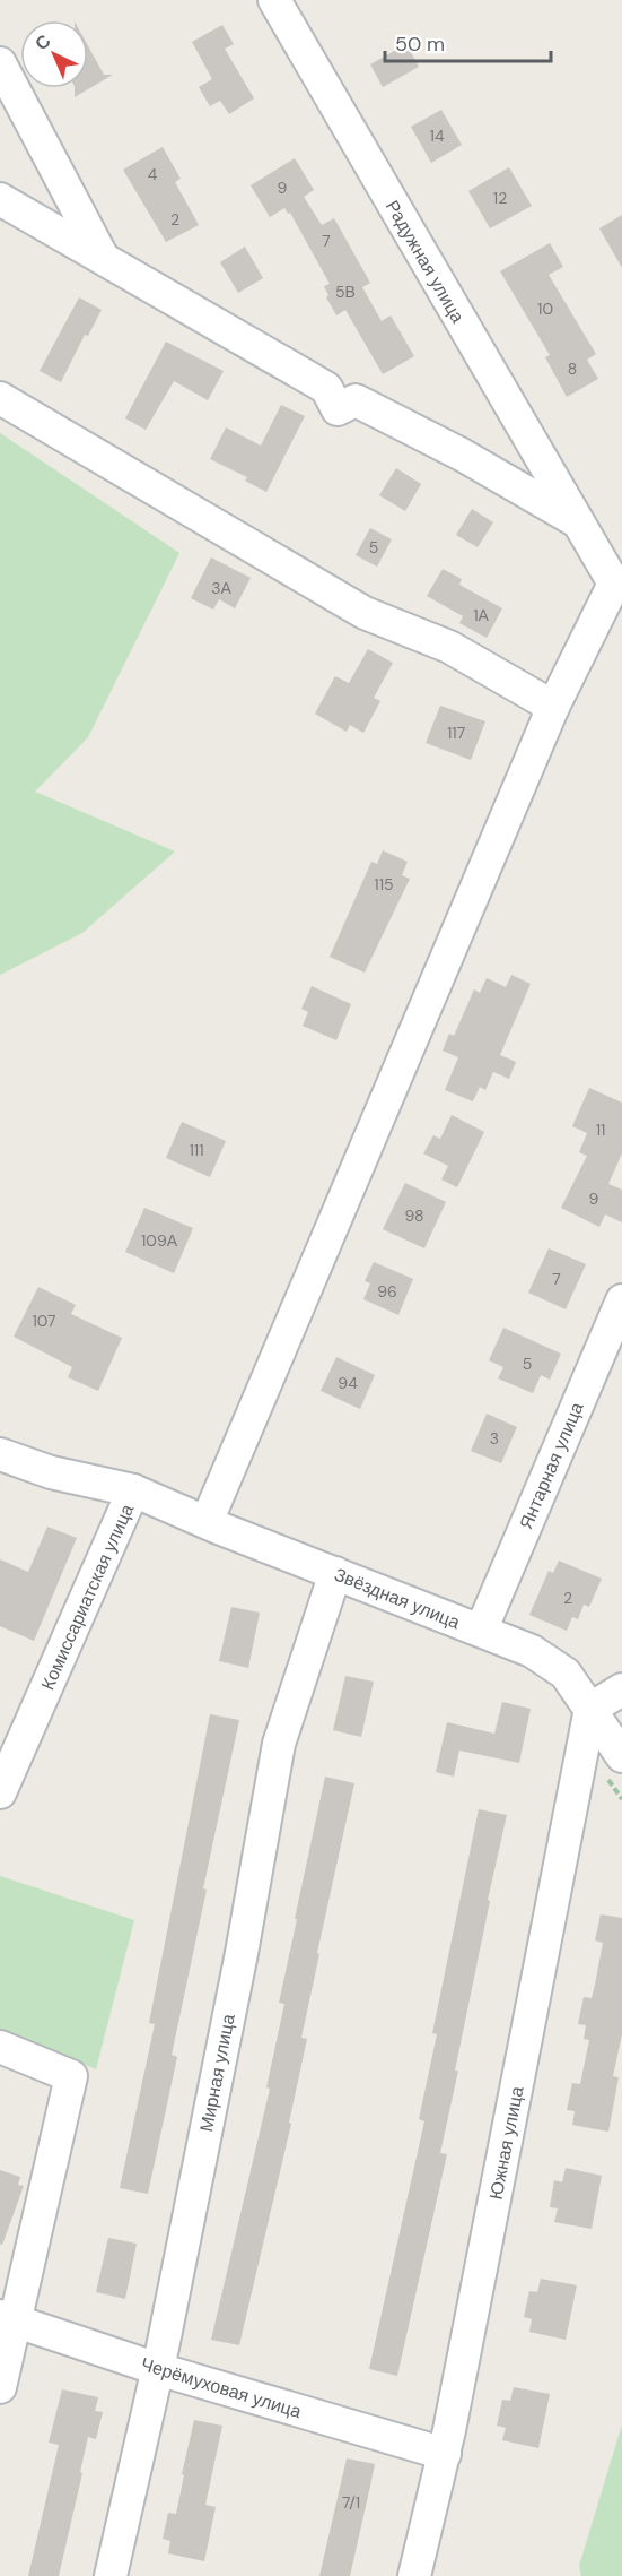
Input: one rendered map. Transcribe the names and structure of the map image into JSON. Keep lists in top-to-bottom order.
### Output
{
  "streets": {
    "street": [
      "Радужная улица",
      "Янтарная улица",
      "Комиссариатская улица",
      "Звёздная улица",
      "Мирная улица",
      "Южная улица",
      "Черёмуховая улица"
    ]
  },
  "crossings": [
    ["Янтарная улица", "Звёздная улица"],
    ["Комиссариатская улица", "Звёздная улица"],
    ["Звёздная улица", "Мирная улица"],
    ["Звёздная улица", "Южная улица"],
    ["Мирная улица", "Черёмуховая улица"],
    ["Южная улица", "Черёмуховая улица"]
  ],
  "house_numbers": [
    "14",
    "4",
    "9",
    "12",
    "2",
    "7",
    "5В",
    "10",
    "8",
    "5",
    "3А",
    "1А",
    "117",
    "115",
    "11",
    "111",
    "9",
    "98",
    "109А",
    "7",
    "96",
    "107",
    "5",
    "94",
    "3",
    "2",
    "7/1"
  ],
  "scale_bar": "50 m",
  "north": "top left"
}
